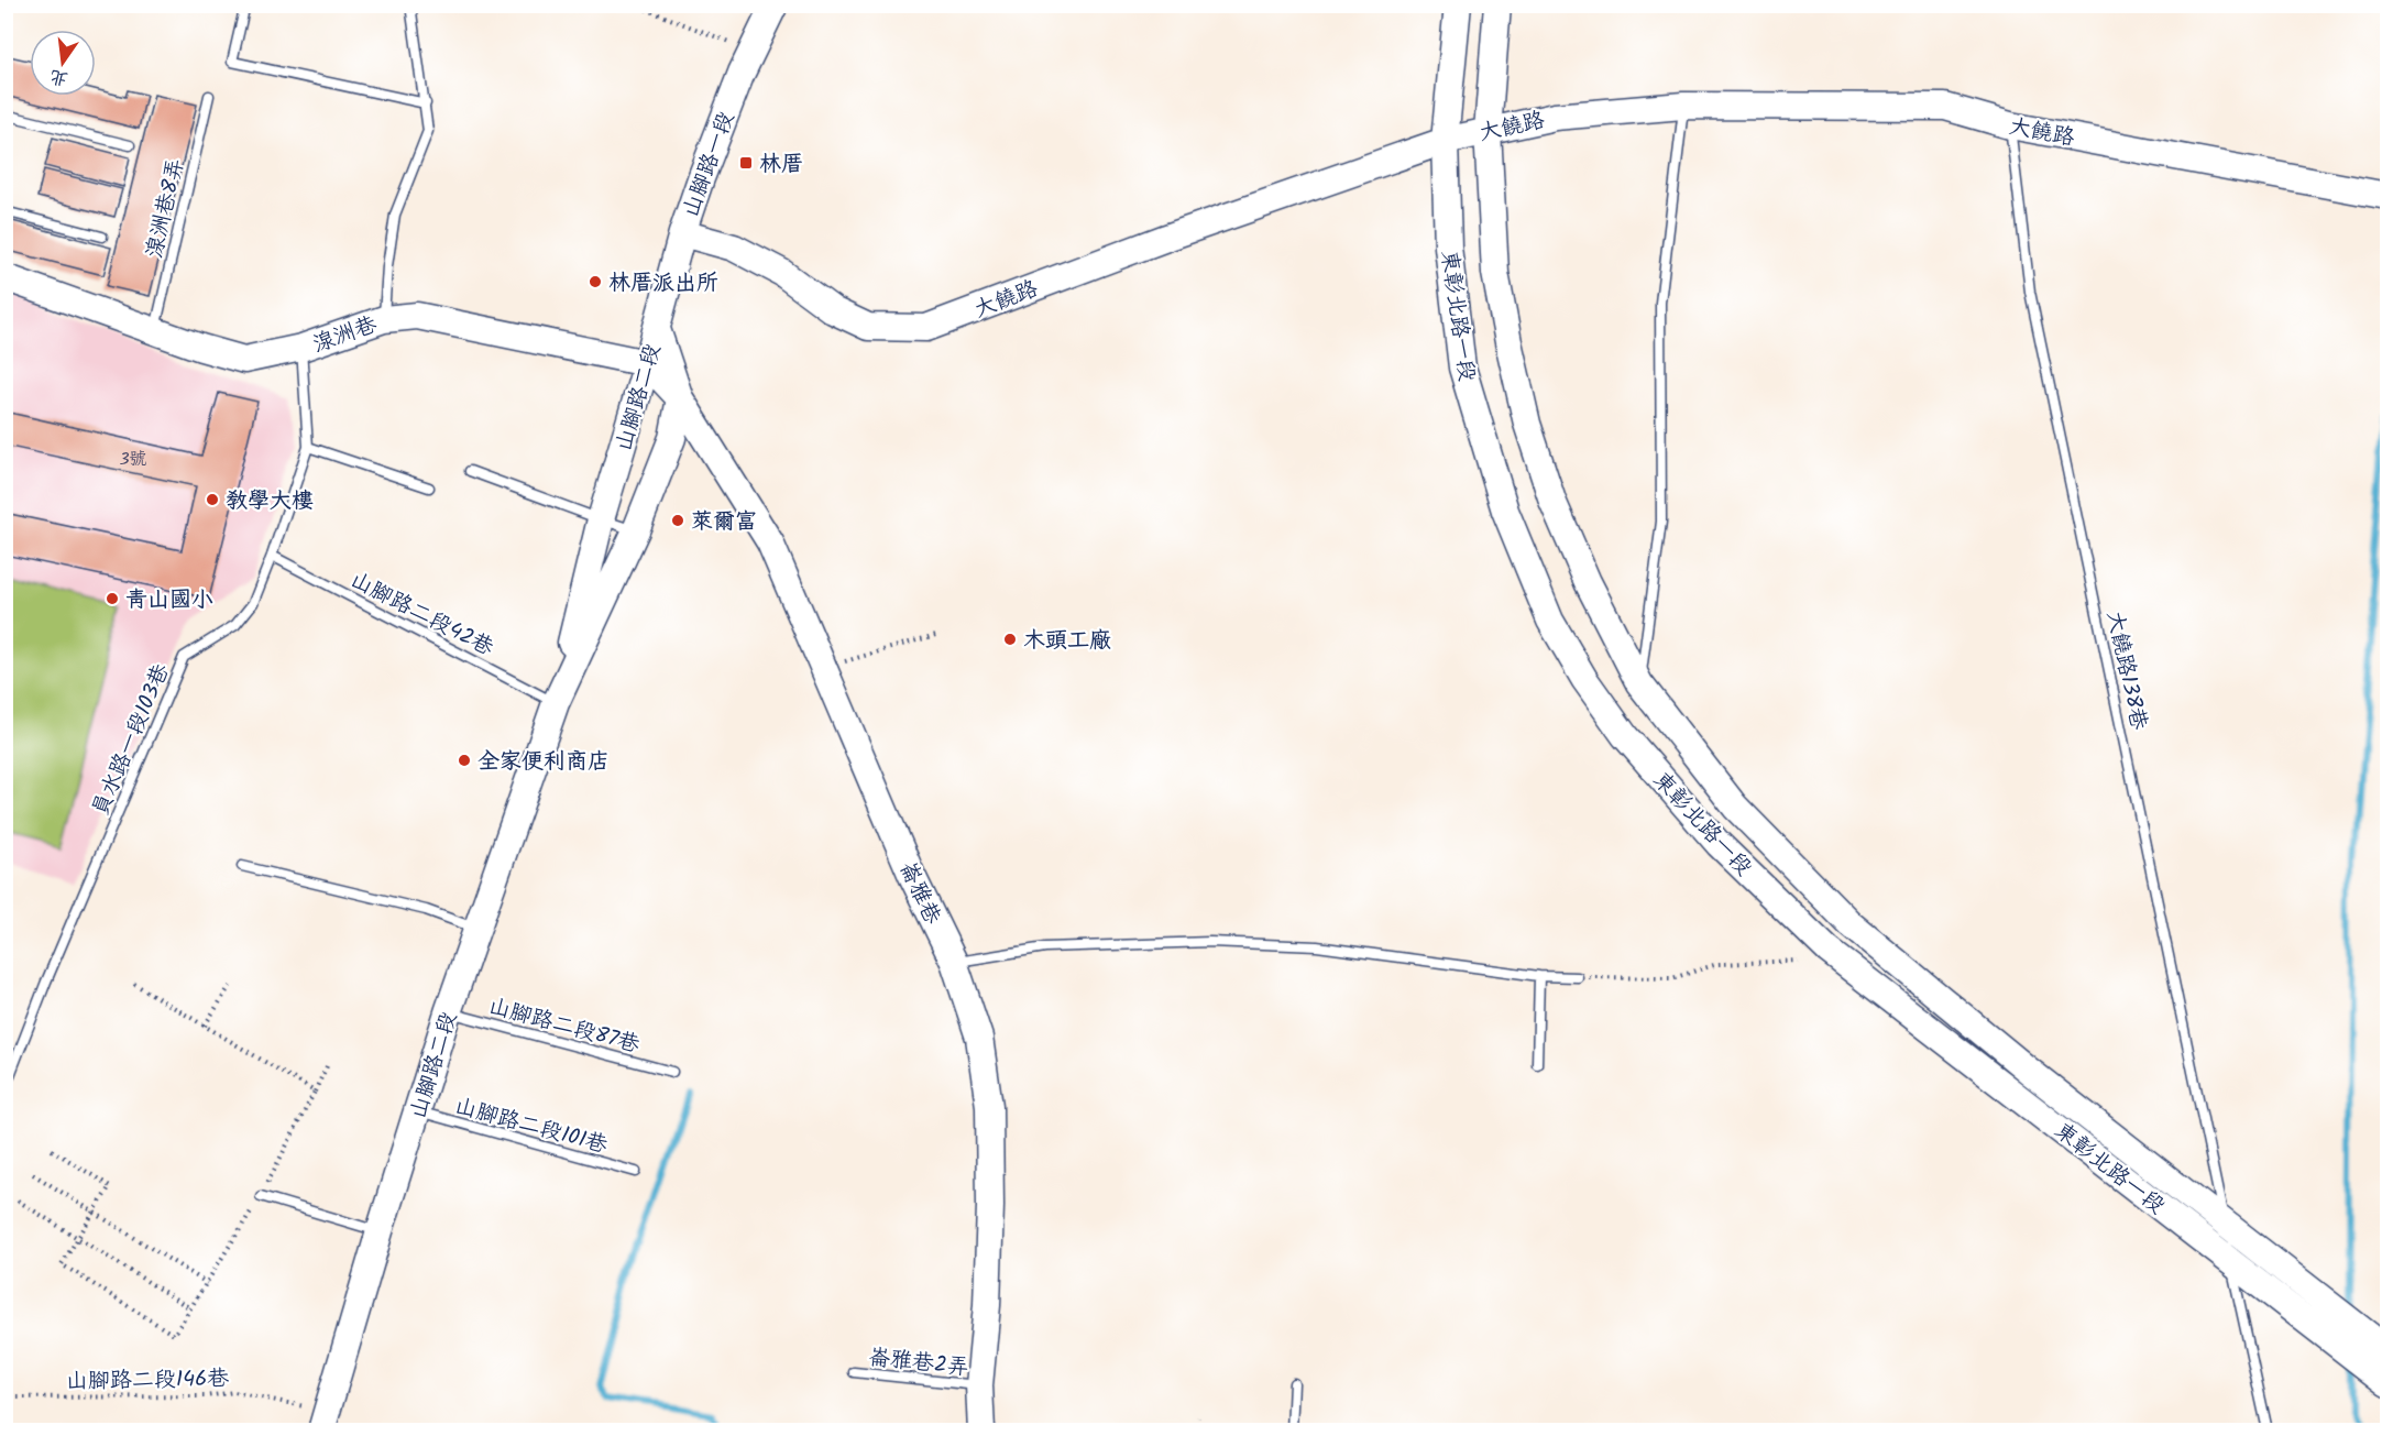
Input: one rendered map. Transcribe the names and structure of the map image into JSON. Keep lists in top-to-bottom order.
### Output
{
  "streets": {
    "street": [
      "大饒路",
      "山腳路一段",
      "東彰北路一段",
      "湶洲巷",
      "山腳路二段",
      "崙雅巷"
    ],
    "lane": [
      "湶洲巷8弄",
      "山腳路二段42巷",
      "大饒路138巷",
      "員水路一段103巷",
      "山腳路二段87巷",
      "山腳路二段101巷",
      "崙雅巷2弄"
    ],
    "path": ["山腳路二段146巷"]
  },
  "crossings": [
    ["大饒路", "山腳路一段"],
    ["大饒路", "東彰北路一段"],
    ["大饒路", "大饒路138巷"],
    ["山腳路一段", "山腳路二段"],
    ["湶洲巷8弄", "湶洲巷"],
    ["東彰北路一段", "大饒路138巷"],
    ["湶洲巷", "山腳路二段"],
    ["湶洲巷", "員水路一段103巷"],
    ["山腳路二段", "山腳路二段42巷"],
    ["山腳路二段", "崙雅巷"],
    ["山腳路二段", "山腳路二段87巷"],
    ["山腳路二段", "山腳路二段101巷"],
    ["山腳路二段", "山腳路二段146巷"],
    ["山腳路二段42巷", "員水路一段103巷"],
    ["崙雅巷", "崙雅巷2弄"]
  ],
  "places": {
    "transit": ["林厝"],
    "other": [
      "林厝派出所",
      "教學大樓",
      "萊爾富",
      "青山國小",
      "木頭工廠",
      "全家便利商店"
    ]
  },
  "house_numbers": ["3號"],
  "north": "bottom"
}
